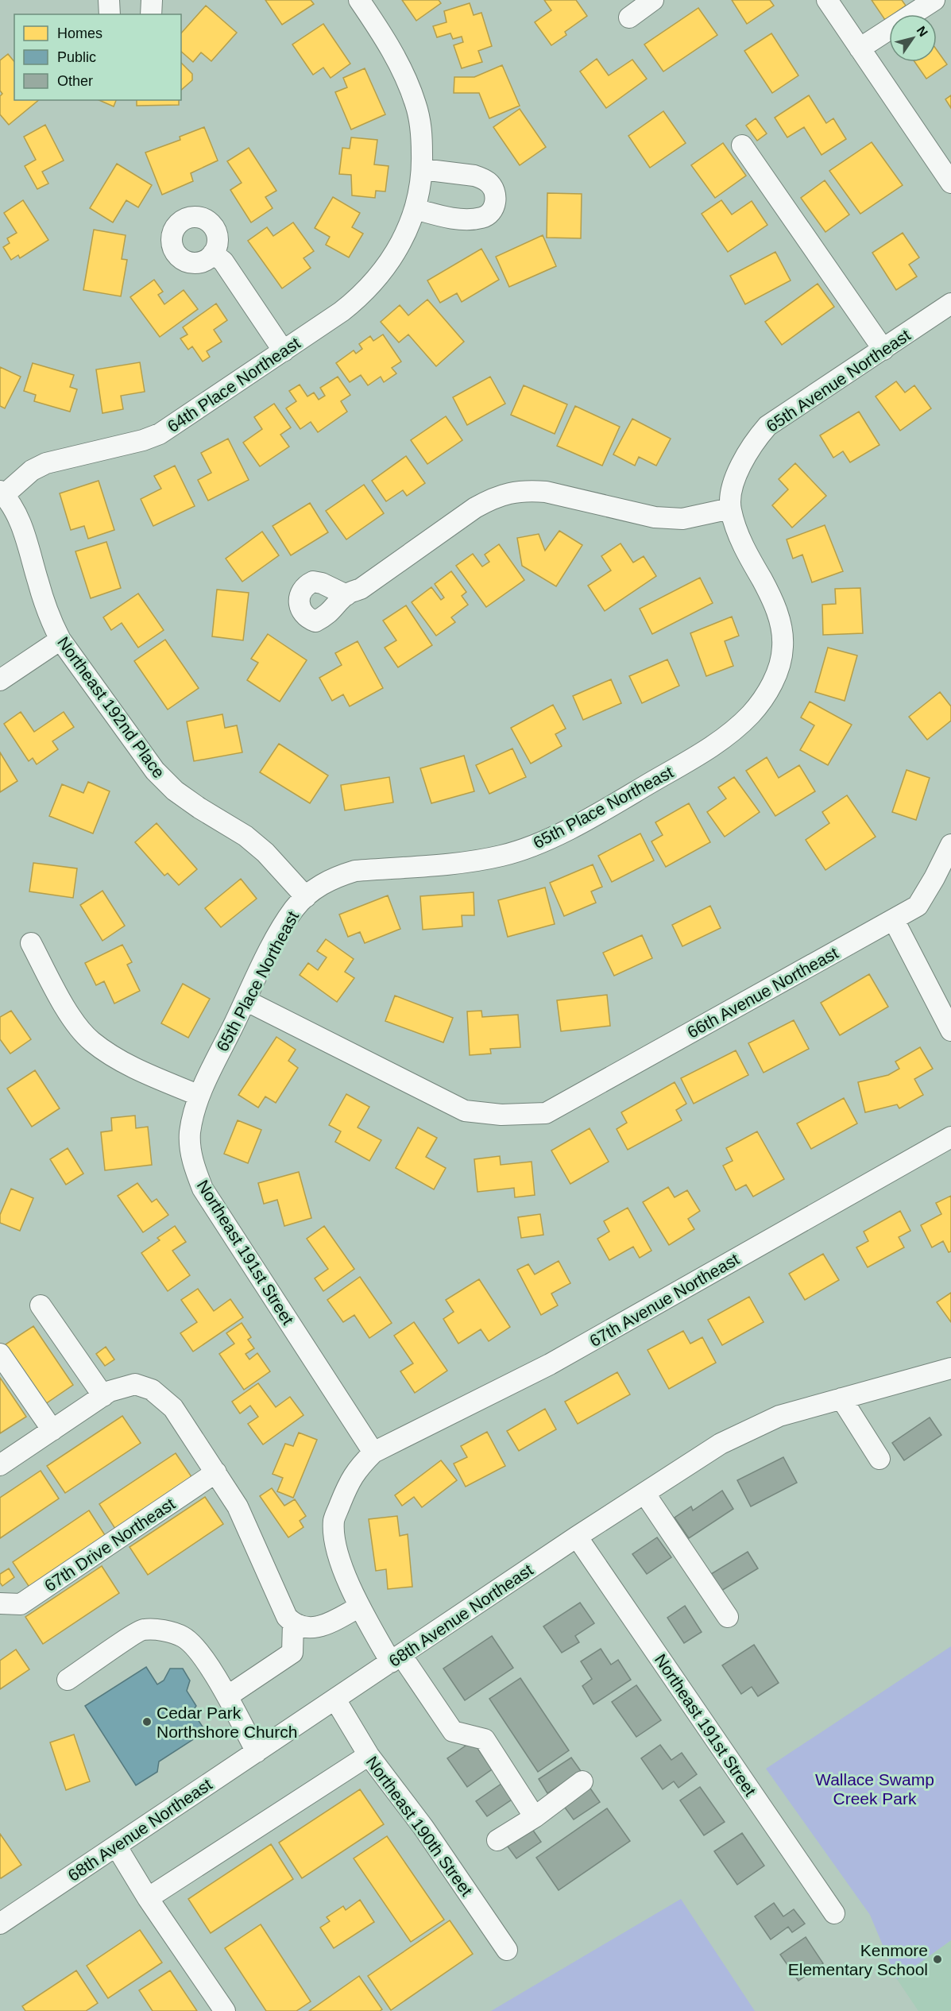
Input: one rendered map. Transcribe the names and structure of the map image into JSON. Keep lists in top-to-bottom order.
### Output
{
  "streets": {
    "street": [
      "65th Avenue Northeast",
      "64th Place Northeast",
      "Northeast 192nd Place",
      "65th Place Northeast",
      "66th Avenue Northeast",
      "Northeast 191st Street",
      "67th Avenue Northeast",
      "67th Drive Northeast",
      "68th Avenue Northeast",
      "Northeast 190th Street"
    ]
  },
  "crossings": [
    ["65th Avenue Northeast", "65th Place Northeast"],
    ["64th Place Northeast", "Northeast 192nd Place"],
    ["Northeast 192nd Place", "65th Place Northeast"],
    ["65th Place Northeast", "66th Avenue Northeast"],
    ["65th Place Northeast", "Northeast 191st Street"],
    ["Northeast 191st Street", "67th Avenue Northeast"],
    ["Northeast 191st Street", "68th Avenue Northeast"],
    ["68th Avenue Northeast", "Northeast 190th Street"]
  ],
  "parks": ["Wallace Swamp Creek Park"],
  "places": ["Cedar Park Northshore Church", "Kenmore Elementary School"],
  "legend": ["Homes", "Public", "Other"],
  "north": "top right"
}
